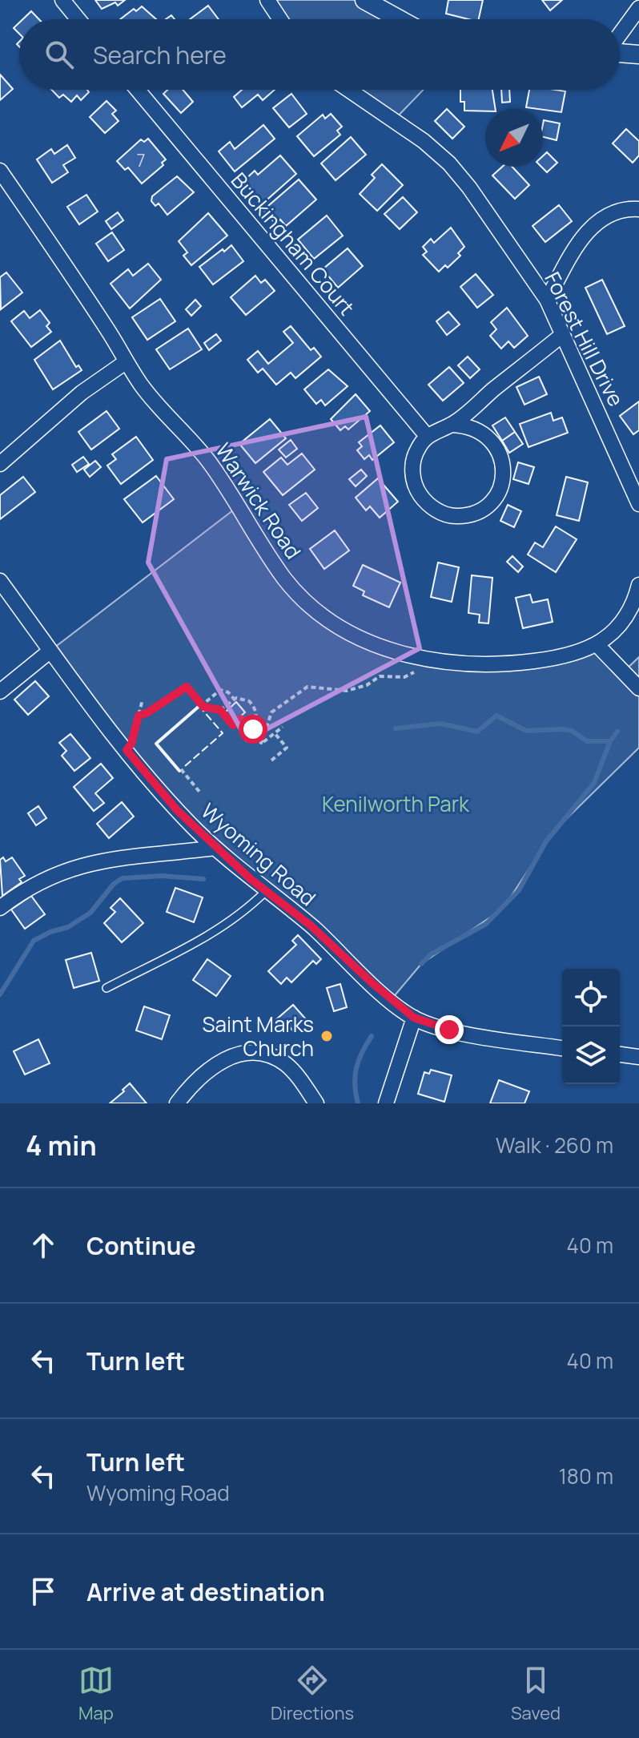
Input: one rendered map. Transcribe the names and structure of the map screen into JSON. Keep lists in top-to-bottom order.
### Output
{
  "streets": {
    "street": [
      "Buckingham Court",
      "Forest Hill Drive",
      "Warwick Road",
      "Wyoming Road"
    ]
  },
  "parks": ["Kenilworth Park"],
  "places": ["Saint Marks Church"],
  "house_numbers": ["7"],
  "north": "bottom left",
  "page": {
    "search": "Search here",
    "heading": ["4 min", "Walk · 260 m"],
    "list": [
      ["Continue", "40 m"],
      ["Turn left", "40 m"],
      ["Turn left", "Wyoming Road", "180 m"],
      "Arrive at destination"
    ],
    "nav": ["Map", "Directions", "Saved"]
  }
}
